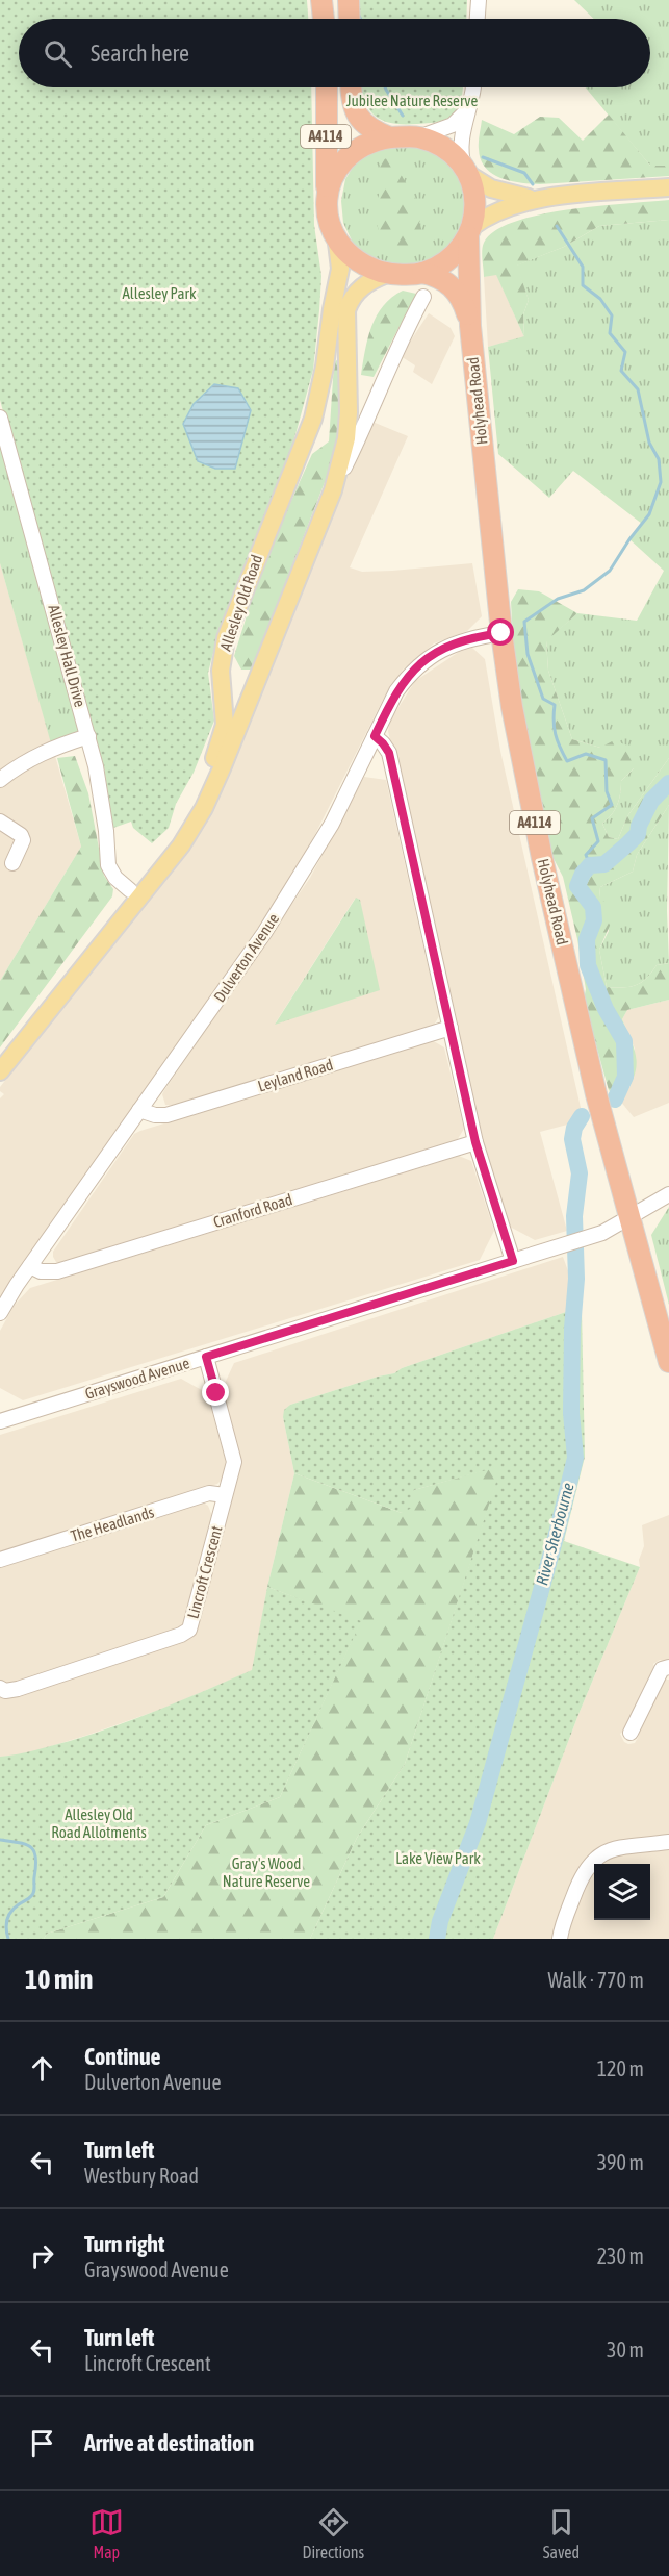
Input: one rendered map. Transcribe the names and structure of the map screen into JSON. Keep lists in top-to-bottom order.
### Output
{
  "streets": {
    "highway": ["A4114", "Holyhead Road"],
    "main road": ["Allesley Old Road"],
    "street": [
      "Allesley Hall Drive",
      "Dulverton Avenue",
      "Leyland Road",
      "Cranford Road",
      "Grayswood Avenue",
      "The Headlands",
      "Lincroft Crescent"
    ]
  },
  "crossings": [
    ["A4114", "Holyhead Road"],
    ["A4114", "Allesley Old Road"],
    ["Holyhead Road", "Allesley Old Road"],
    ["Holyhead Road", "Dulverton Avenue"],
    ["Holyhead Road", "Grayswood Avenue"],
    ["Allesley Old Road", "Allesley Hall Drive"],
    ["Dulverton Avenue", "Leyland Road"],
    ["Dulverton Avenue", "Cranford Road"],
    ["Grayswood Avenue", "Lincroft Crescent"],
    ["The Headlands", "Lincroft Crescent"]
  ],
  "water": ["River Sherbourne"],
  "parks": [
    "Jubilee Nature Reserve",
    "Allesley Park",
    "Allesley Old Road Allotments",
    "Lake View Park",
    "Gray's Wood Nature Reserve"
  ],
  "page": {
    "search": "Search here",
    "heading": ["10 min", "Walk · 770 m"],
    "list": [
      ["Continue", "Dulverton Avenue", "120 m"],
      ["Turn left", "Westbury Road", "390 m"],
      ["Turn right", "Grayswood Avenue", "230 m"],
      ["Turn left", "Lincroft Crescent", "30 m"],
      "Arrive at destination"
    ],
    "nav": ["Map", "Directions", "Saved"]
  }
}
